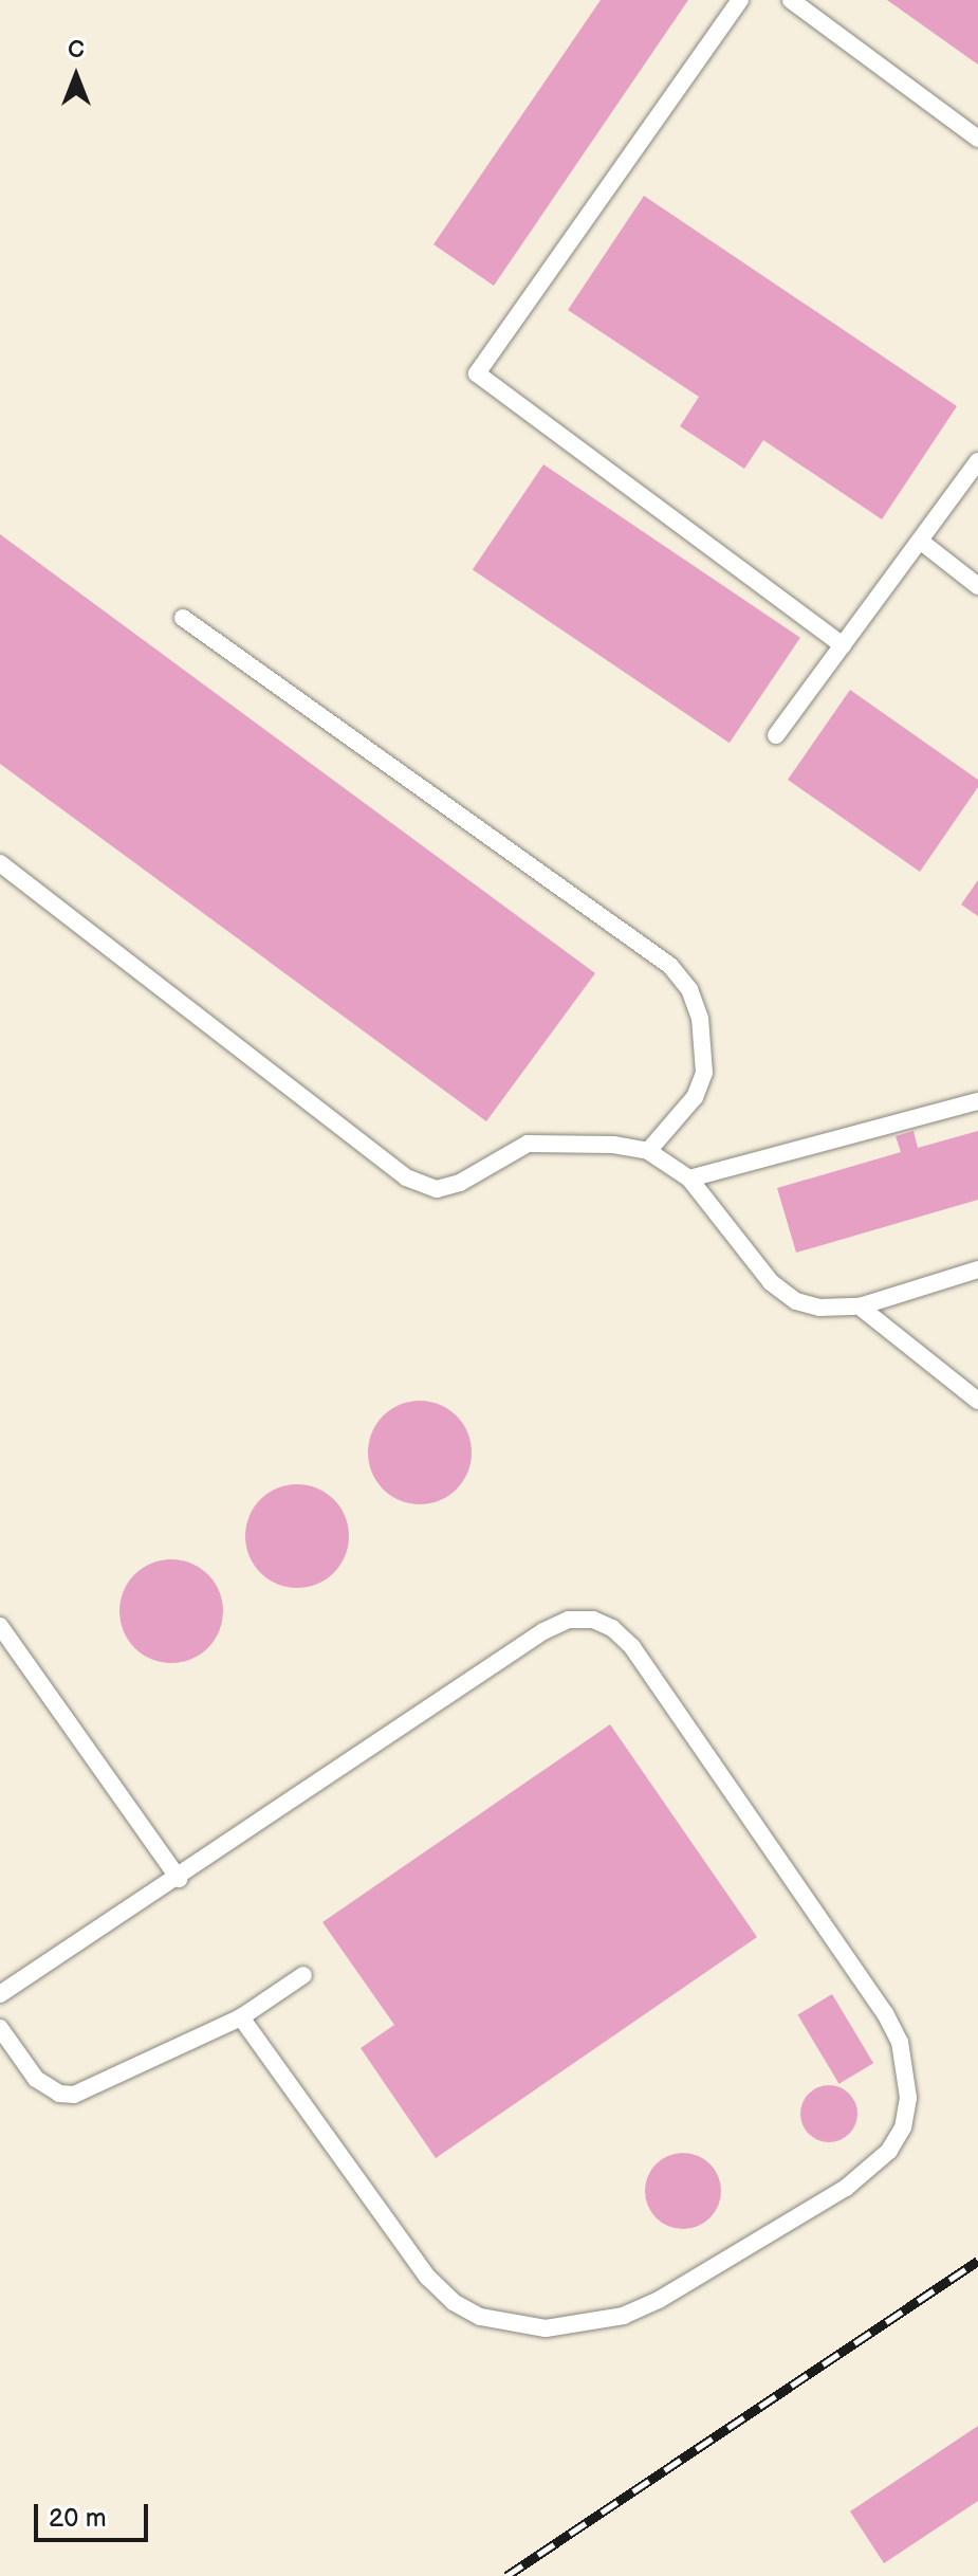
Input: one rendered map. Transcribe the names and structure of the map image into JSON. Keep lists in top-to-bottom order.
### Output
{
  "scale_bar": "20 m",
  "north": "top"
}
